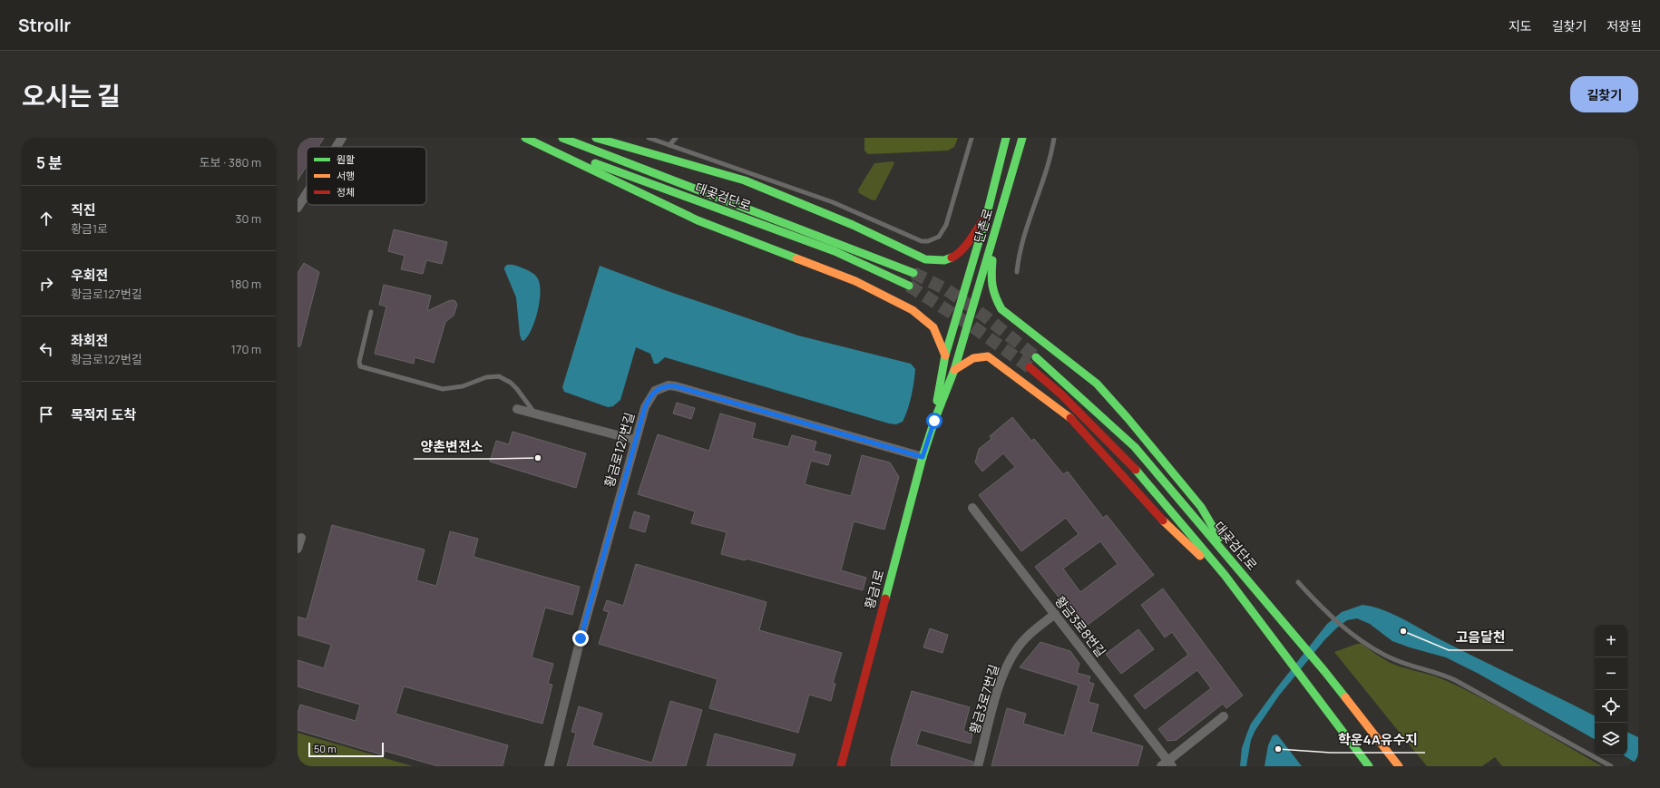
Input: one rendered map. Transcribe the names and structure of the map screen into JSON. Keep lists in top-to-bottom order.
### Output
{
  "streets": {
    "main road": ["대곶검단로", "단촌로", "황금1로"],
    "street": ["황금로127번길", "황금3로8번길", "황금3로7번길"]
  },
  "crossings": [
    ["단촌로", "황금1로"],
    ["황금로127번길", "황금1로"],
    ["황금3로8번길", "황금3로7번길"]
  ],
  "places": ["양촌변전소", "고음달천", "학운4A유수지"],
  "legend": ["원활", "서행", "정체"],
  "scale_bar": "50 m",
  "page": {
    "header": "Strollr",
    "nav": ["지도", "길찾기", "저장됨"],
    "title": "오시는 길",
    "buttons": "길찾기",
    "heading": ["5 분", "도보 · 380 m"],
    "list": [
      ["직진", "황금1로", "30 m"],
      ["우회전", "황금로127번길", "180 m"],
      ["좌회전", "황금로127번길", "170 m"],
      "목적지 도착"
    ],
    "map_buttons": ["+", "−"],
    "scale": "50 m"
  }
}
